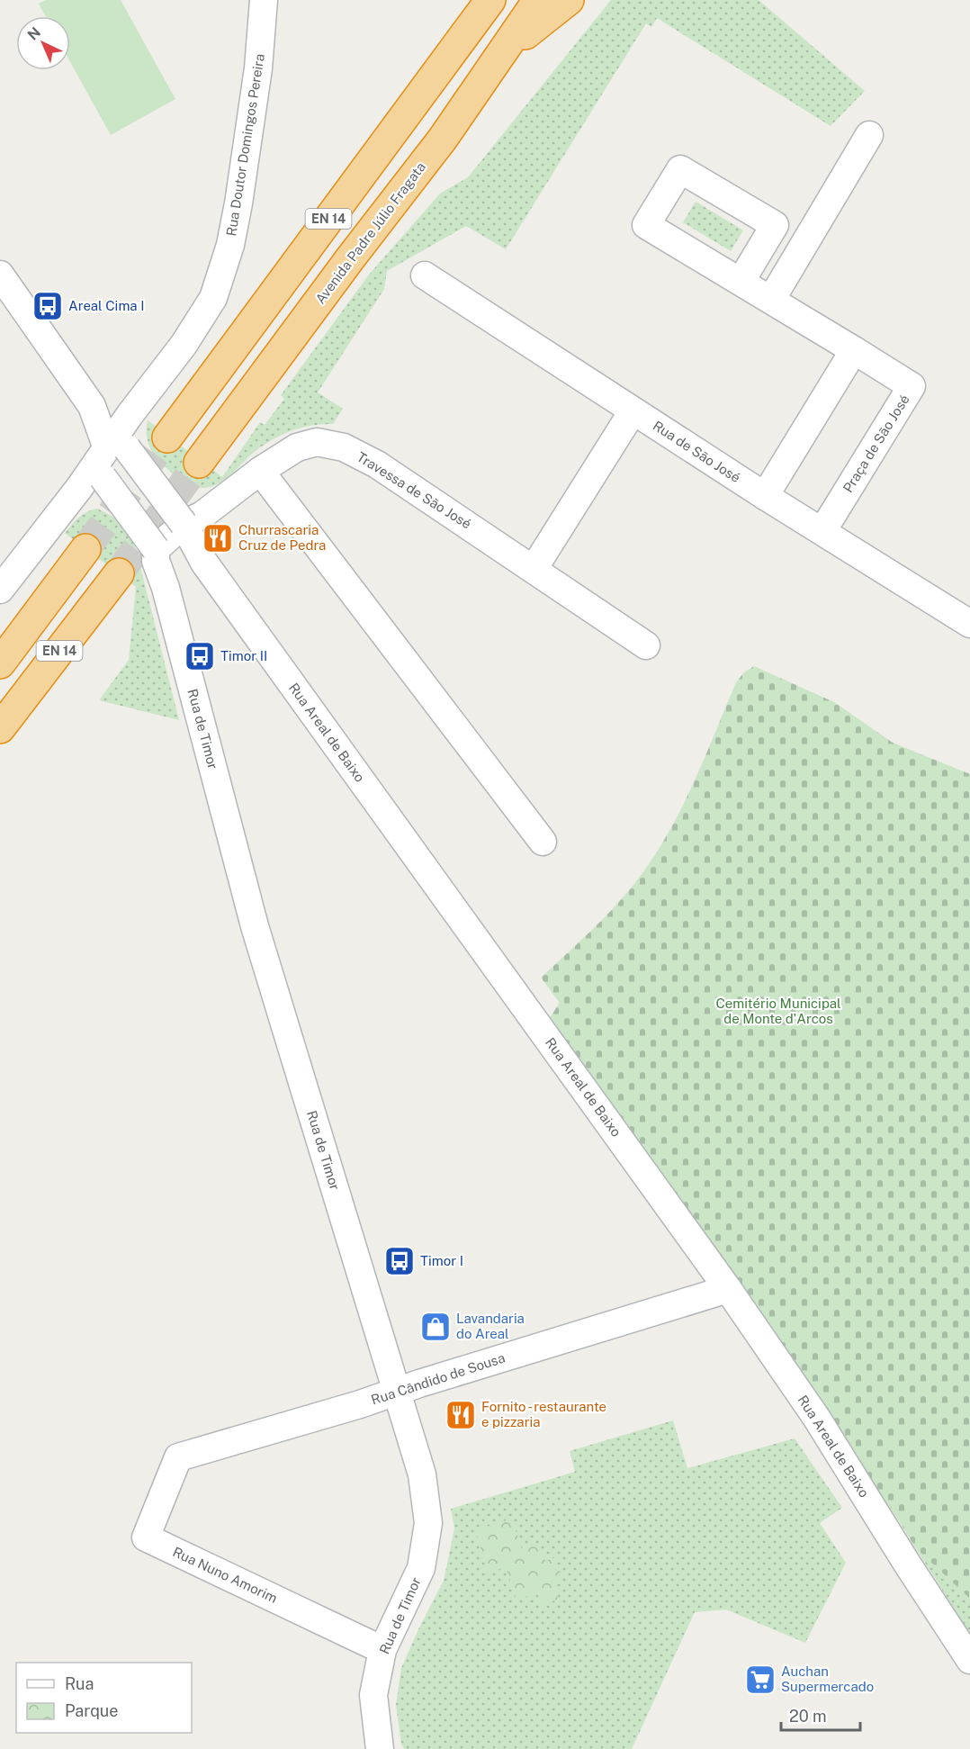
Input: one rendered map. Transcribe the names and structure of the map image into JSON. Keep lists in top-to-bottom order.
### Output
{
  "streets": {
    "highway": ["EN 14", "Avenida Padre Júlio Fragata"],
    "street": [
      "Rua Doutor Domingos Pereira",
      "Praça de São José",
      "Rua de São José",
      "Travessa de São José",
      "Rua de Timor",
      "Rua Areal de Baixo",
      "Rua Cândido de Sousa",
      "Rua Nuno Amorim"
    ]
  },
  "crossings": [
    ["Rua Doutor Domingos Pereira", "Rua Areal de Baixo"],
    ["Praça de São José", "Rua de São José"],
    ["Travessa de São José", "Rua de Timor"],
    ["Travessa de São José", "Rua Areal de Baixo"],
    ["Rua de Timor", "Rua Cândido de Sousa"],
    ["Rua de Timor", "Rua Nuno Amorim"],
    ["Rua Areal de Baixo", "Rua Cândido de Sousa"],
    ["Rua Cândido de Sousa", "Rua Nuno Amorim"]
  ],
  "parks": ["Cemitério Municipal de Monte d'Arcos"],
  "places": {
    "bus stop": ["Areal Cima I", "Timor II", "Timor I"],
    "restaurant": ["Churrascaria Cruz de Pedra", "Fornito - restaurante e pizzaria"],
    "shop": ["Lavandaria do Areal"],
    "supermarket": ["Auchan Supermercado"]
  },
  "legend": ["Rua", "Parque"],
  "scale_bar": "20 m",
  "north": "top left"
}
